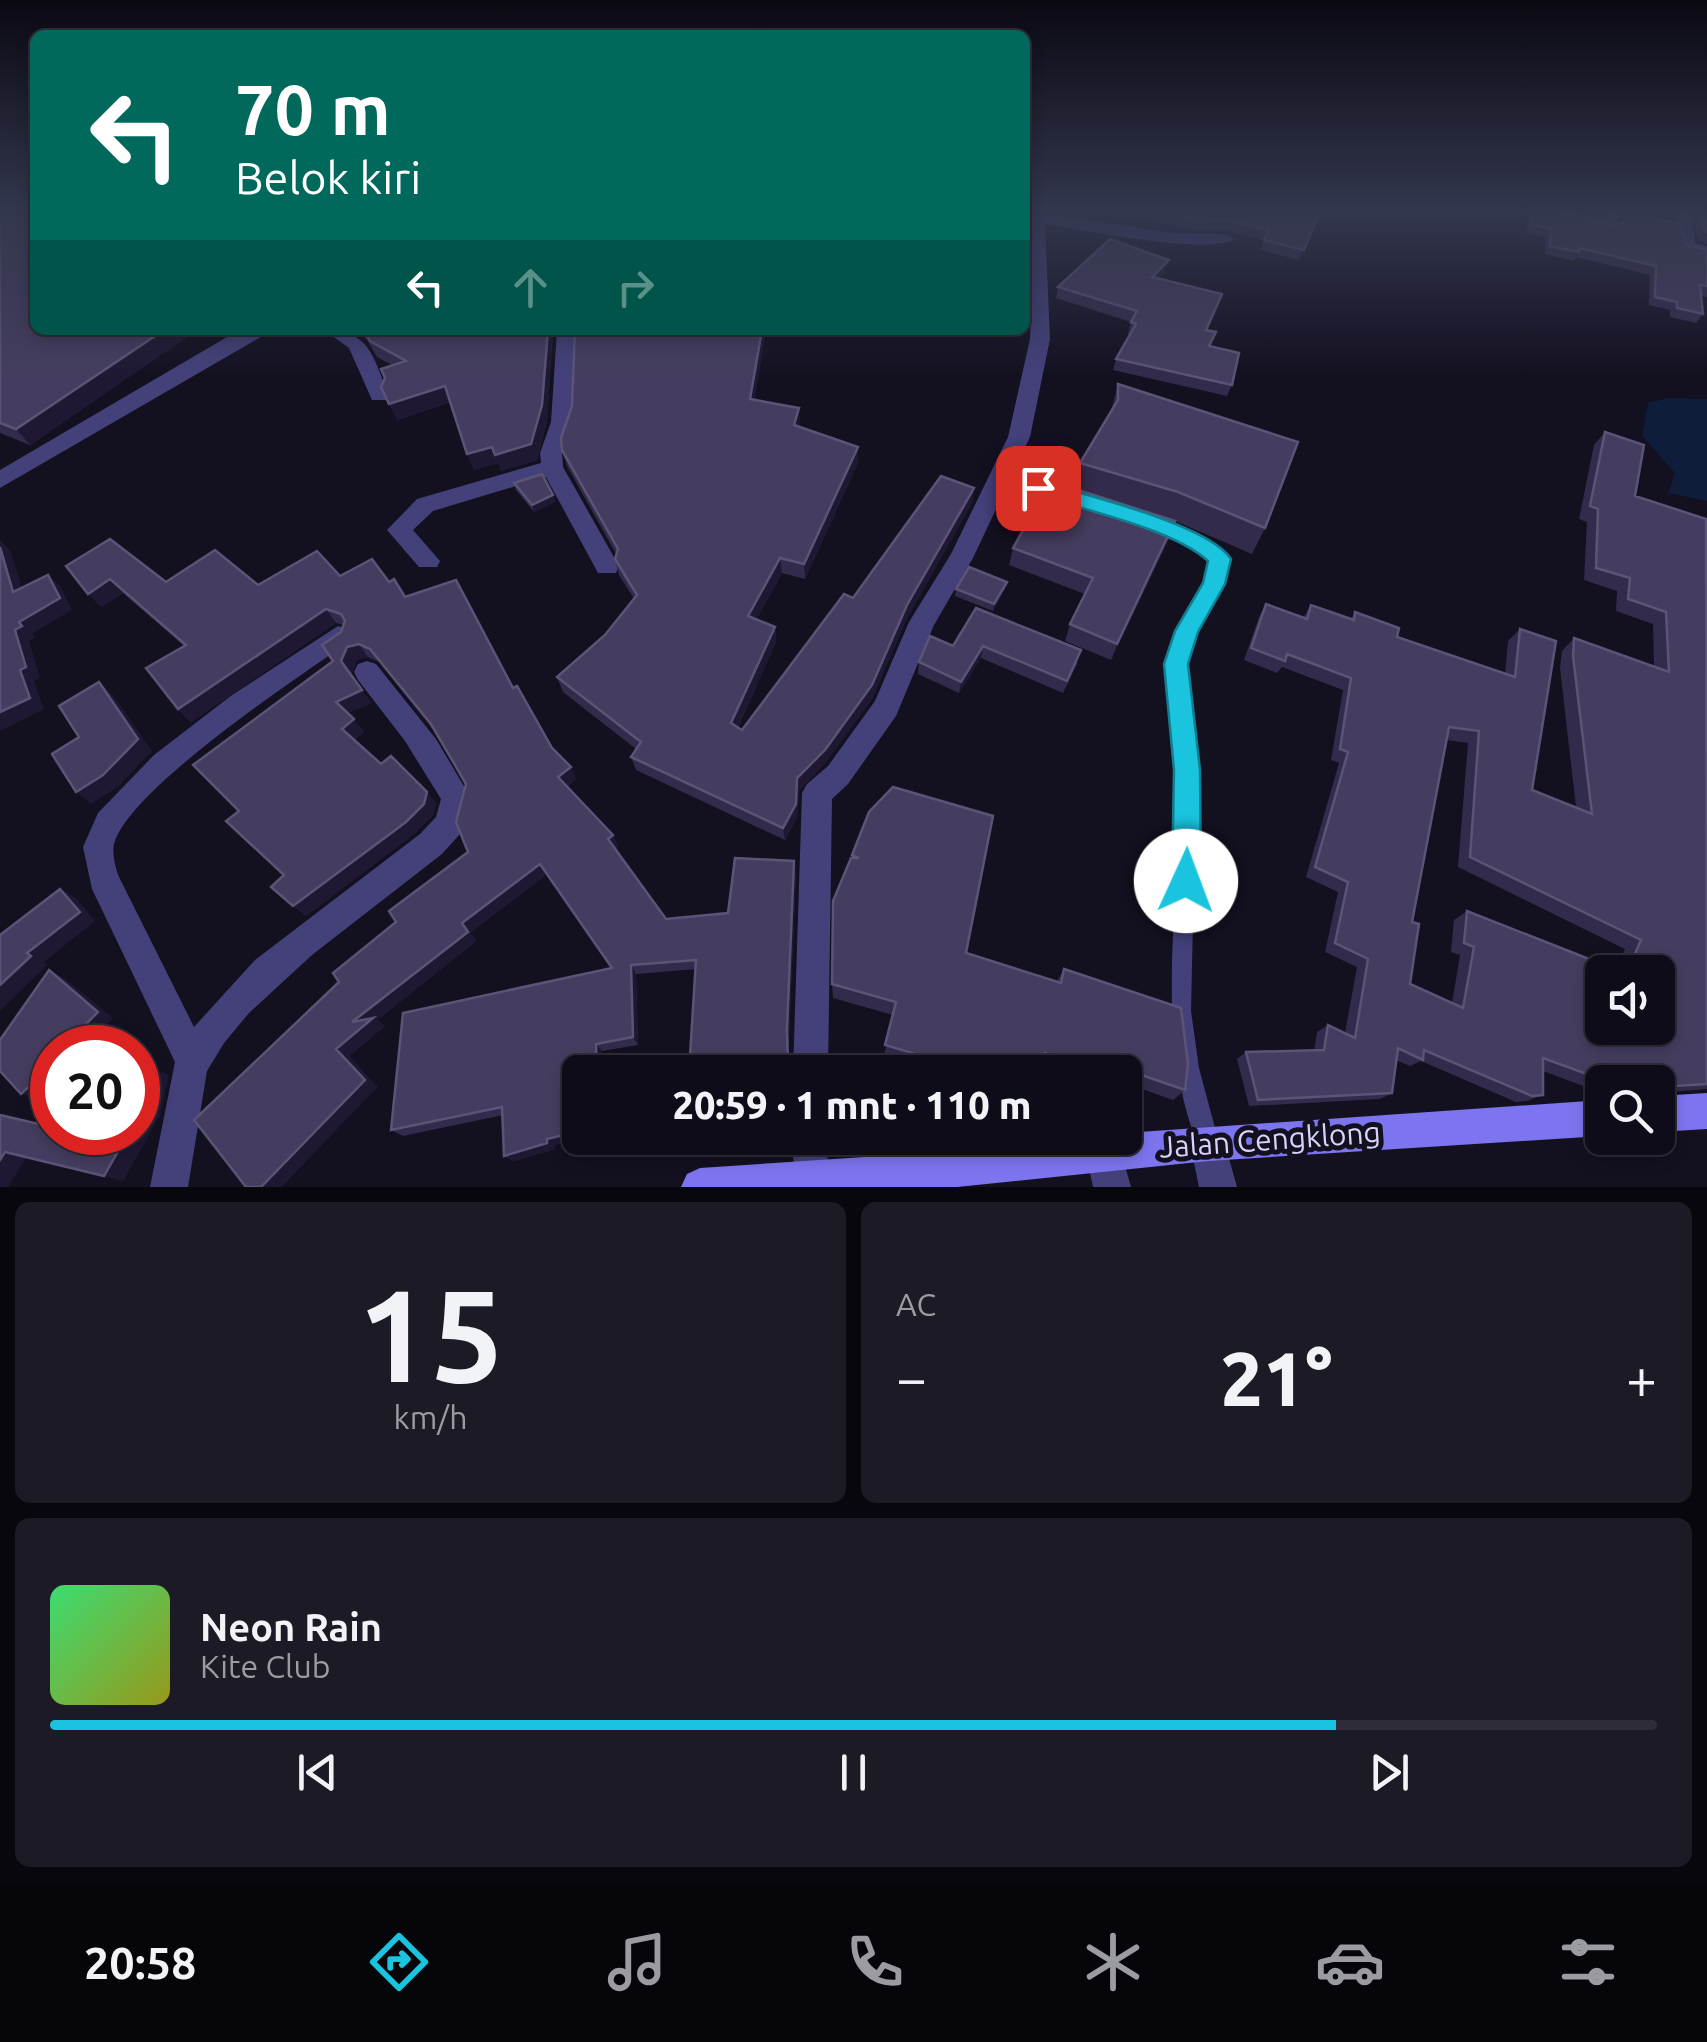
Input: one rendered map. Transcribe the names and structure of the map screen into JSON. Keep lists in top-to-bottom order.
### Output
{
  "streets": {
    "main road": ["Jalan Cengklong"]
  },
  "page": {
    "turn": ["70 m", "Belok kiri"],
    "limit": "20",
    "trip": "20:59 · 1 mnt · 110 m",
    "tile": [
      ["15", "km/h"],
      "AC"
    ],
    "heat": ["−", "21°", "+"],
    "song": ["Neon Rain", "Kite Club"],
    "tabs": "20:58"
  }
}
